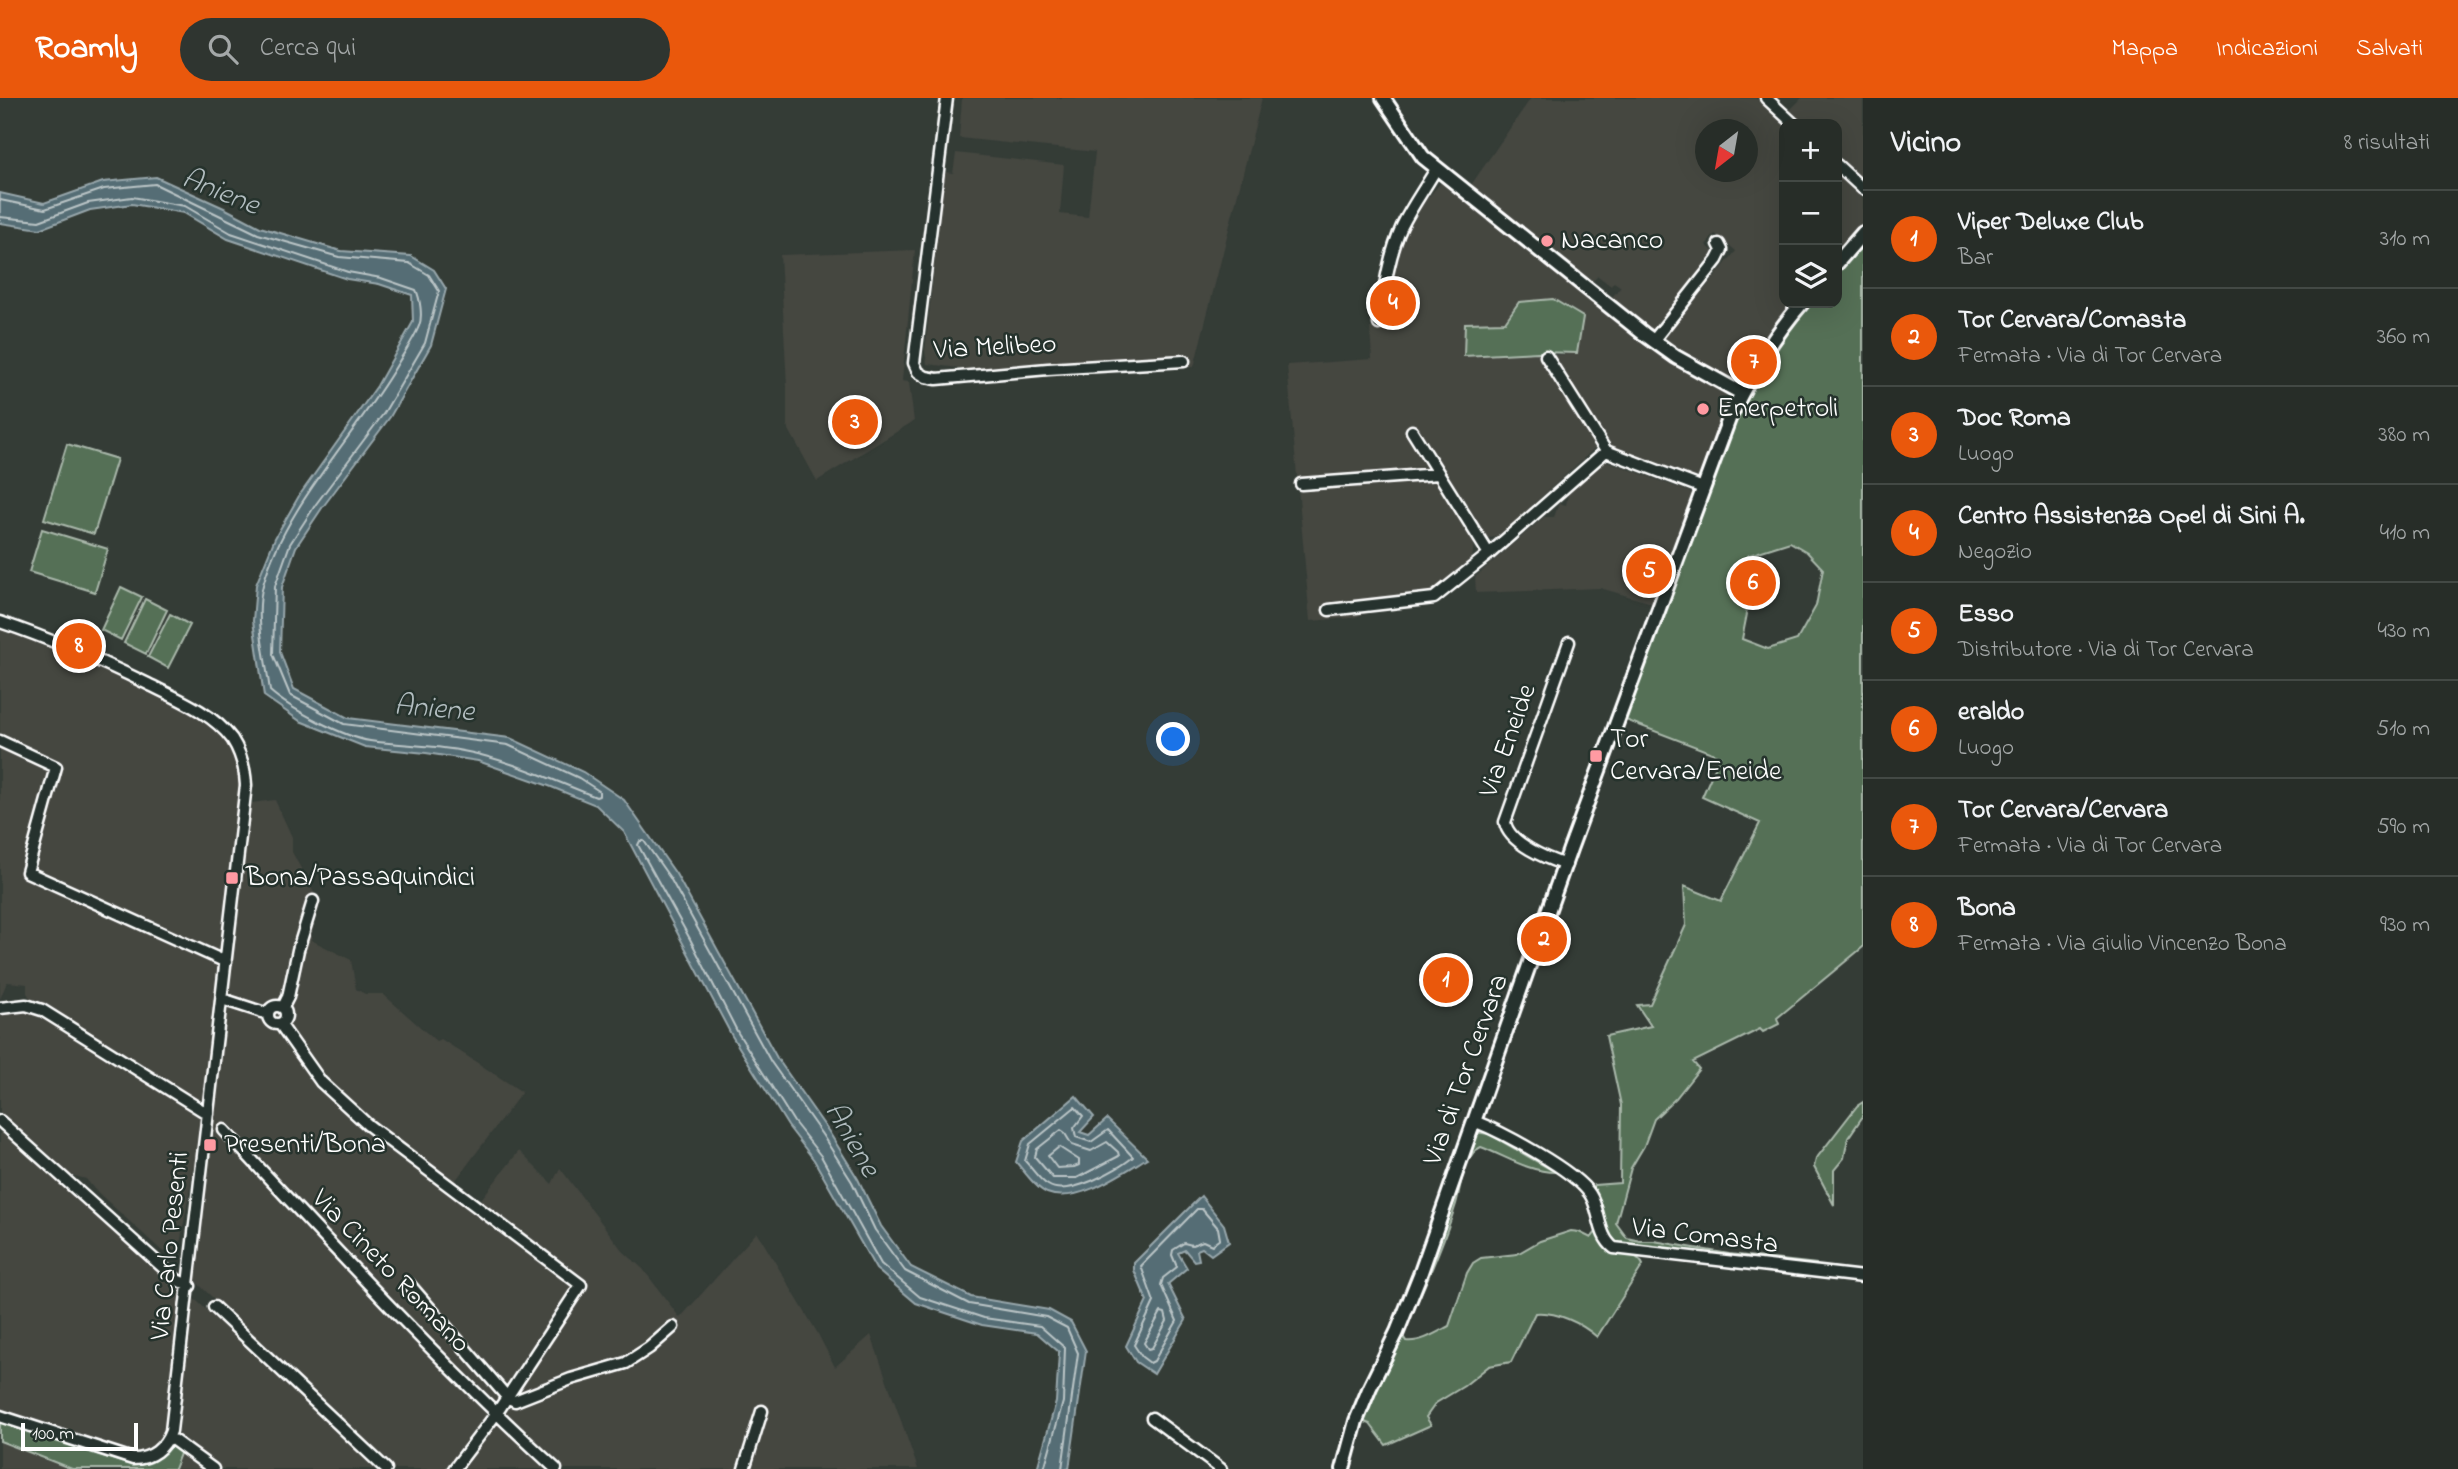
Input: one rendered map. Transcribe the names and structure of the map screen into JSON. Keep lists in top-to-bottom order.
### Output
{
  "streets": {
    "street": [
      "Via Melibeo",
      "Via Eneide",
      "Via di Tor Cervara",
      "Via Comasta",
      "Via Carlo Pesenti",
      "Via Cineto Romano"
    ]
  },
  "crossings": [
    ["Via Eneide", "Via di Tor Cervara"],
    ["Via di Tor Cervara", "Via Comasta"]
  ],
  "water": ["Aniene"],
  "places": {
    "other": ["Nacanco", "Enerpetroli"],
    "transit": ["Tor Cervara/Eneide", "Bona/Passaquindici", "Presenti/Bona"]
  },
  "scale_bar": "100 m",
  "north": "bottom left",
  "page": {
    "header": "Roamly",
    "search": "Cerca qui",
    "nav": ["Mappa", "Indicazioni", "Salvati"],
    "heading": ["Vicino", "8 risultati"],
    "map_buttons": ["+", "−"],
    "list": [
      {
        "mark": "1",
        "name": "Viper Deluxe Club",
        "note": "Bar",
        "value": "310 m"
      },
      {
        "mark": "2",
        "name": "Tor Cervara/Comasta",
        "note": "Fermata · Via di Tor Cervara",
        "value": "360 m"
      },
      {
        "mark": "3",
        "name": "Doc Roma",
        "note": "Luogo",
        "value": "380 m"
      },
      {
        "mark": "4",
        "name": "Centro Assistenza Opel di Sini A.",
        "note": "Negozio",
        "value": "410 m"
      },
      {
        "mark": "5",
        "name": "Esso",
        "note": "Distributore · Via di Tor Cervara",
        "value": "430 m"
      },
      {
        "mark": "6",
        "name": "eraldo",
        "note": "Luogo",
        "value": "510 m"
      },
      {
        "mark": "7",
        "name": "Tor Cervara/Cervara",
        "note": "Fermata · Via di Tor Cervara",
        "value": "590 m"
      },
      {
        "mark": "8",
        "name": "Bona",
        "note": "Fermata · Via Giulio Vincenzo Bona",
        "value": "930 m"
      }
    ],
    "pins": [
      "4",
      "7",
      "3",
      "5",
      "6",
      "8",
      "2",
      "1"
    ],
    "scale": "100 m"
  }
}
